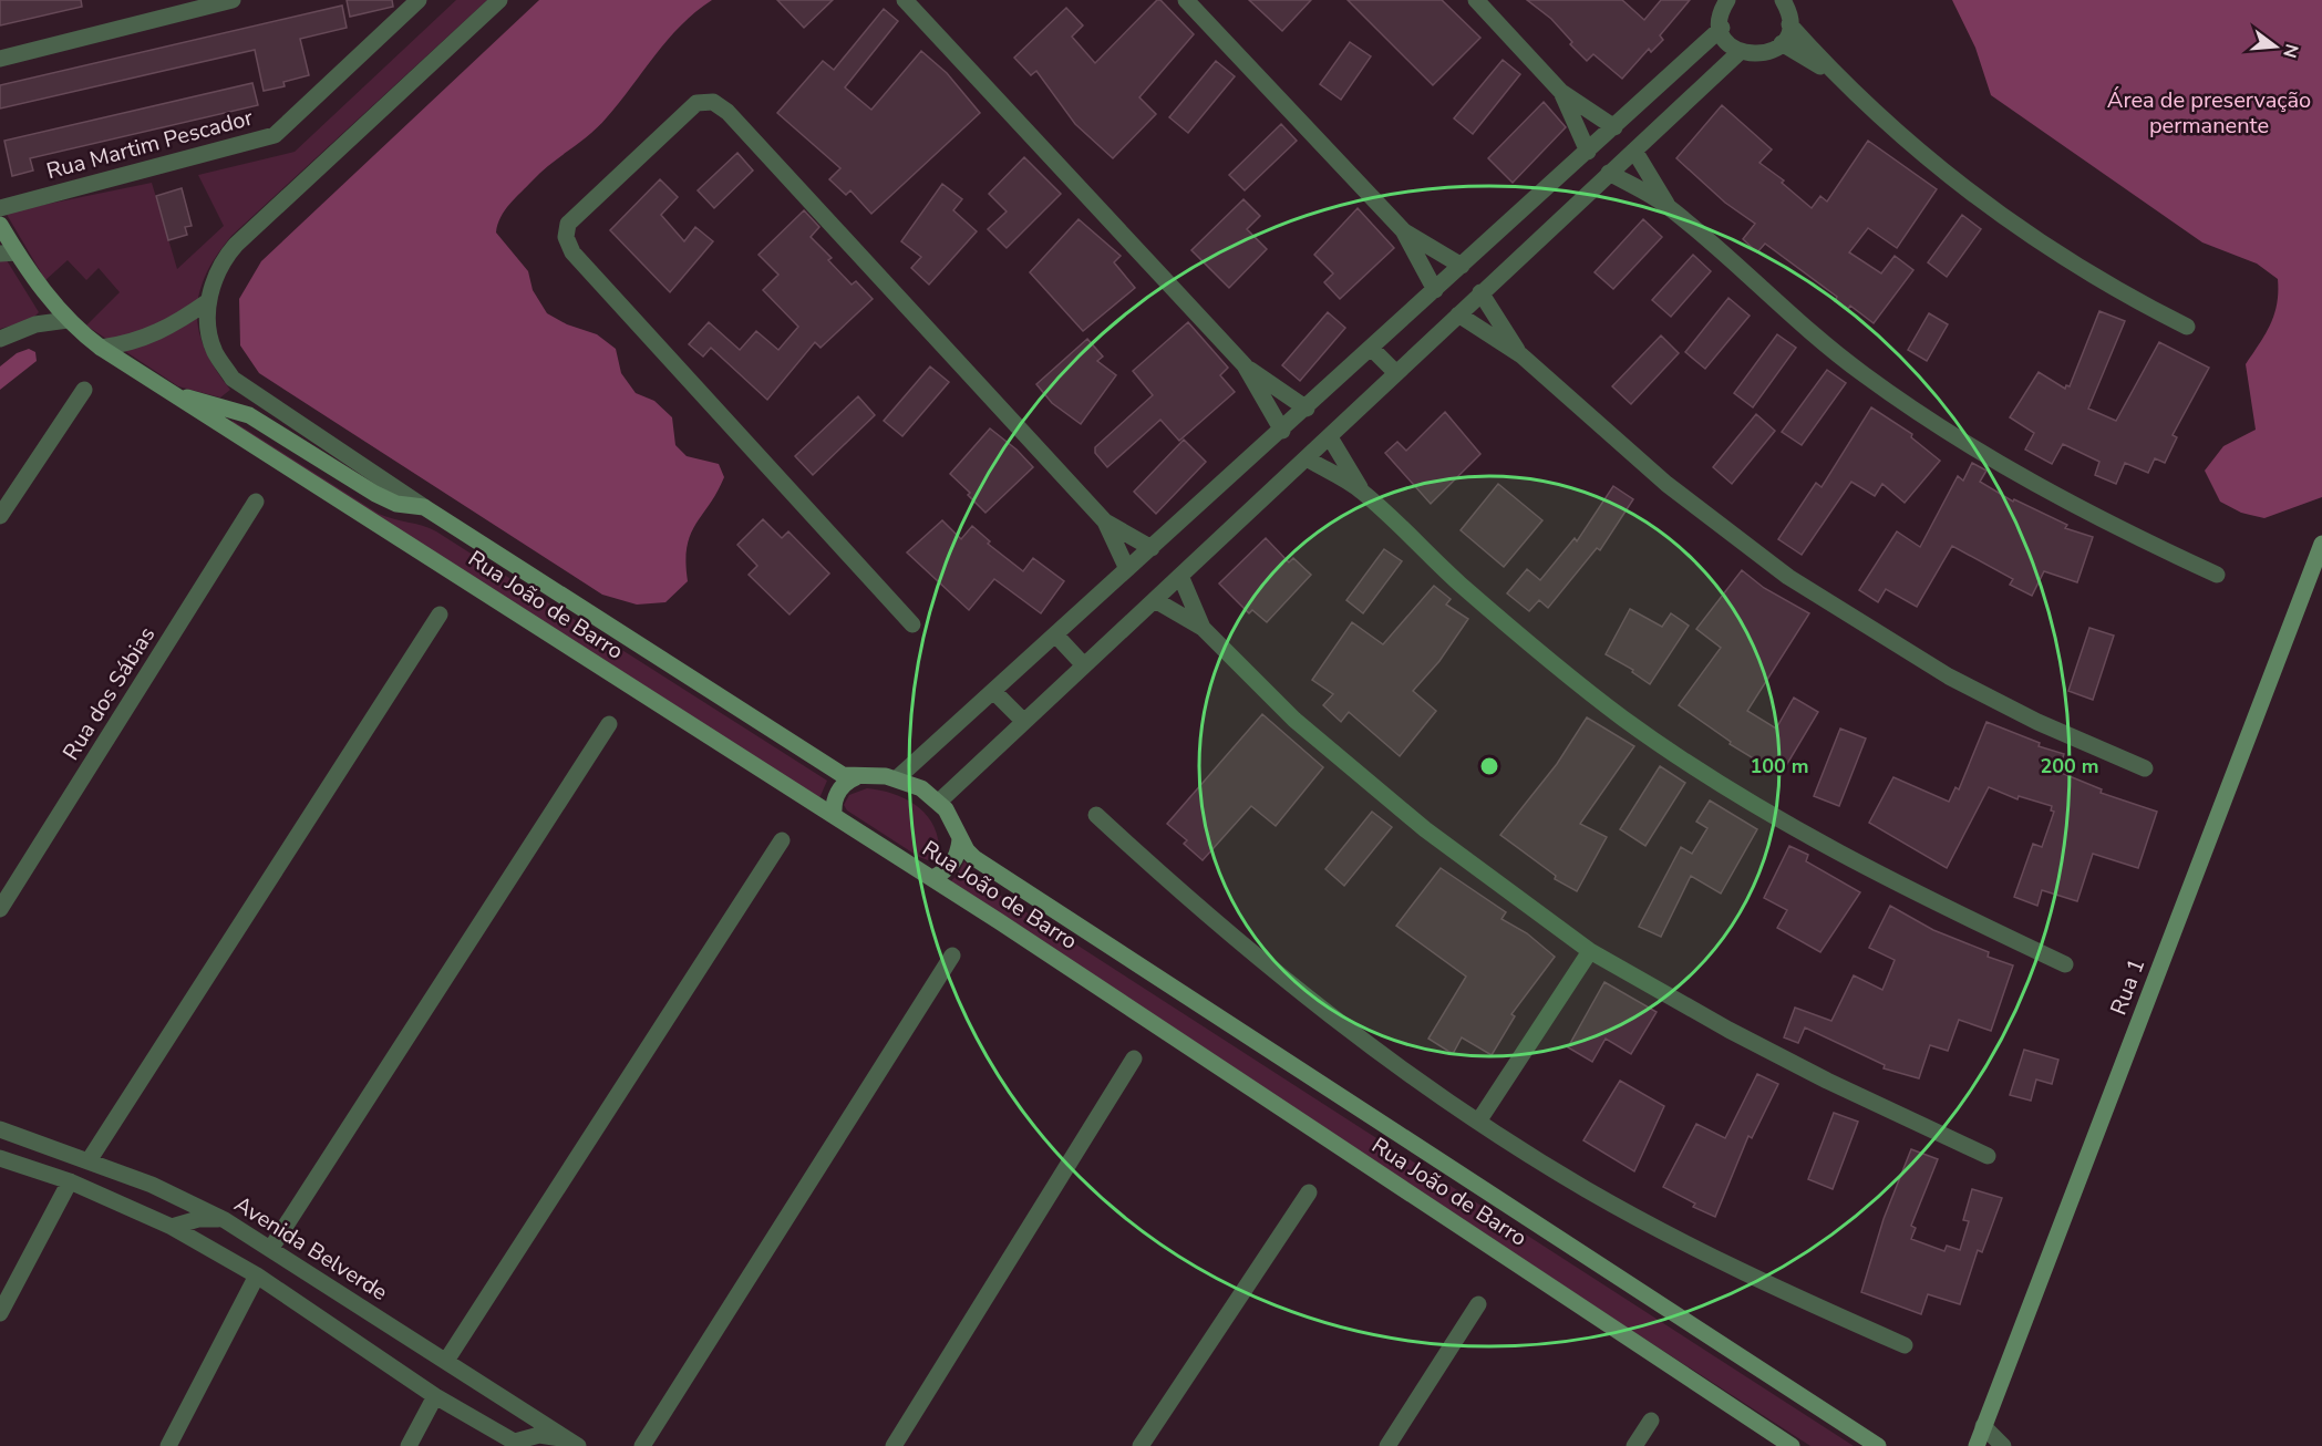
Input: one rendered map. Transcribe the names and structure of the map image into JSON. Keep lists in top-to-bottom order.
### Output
{
  "streets": {
    "street": [
      "Rua Martim Pescador",
      "Rua João de Barro",
      "Rua dos Sábias",
      "Rua 1",
      "Avenida Belverde"
    ]
  },
  "parks": ["Área de preservação permanente"],
  "north": "right",
  "rings": ["100 m", "200 m"]
}
